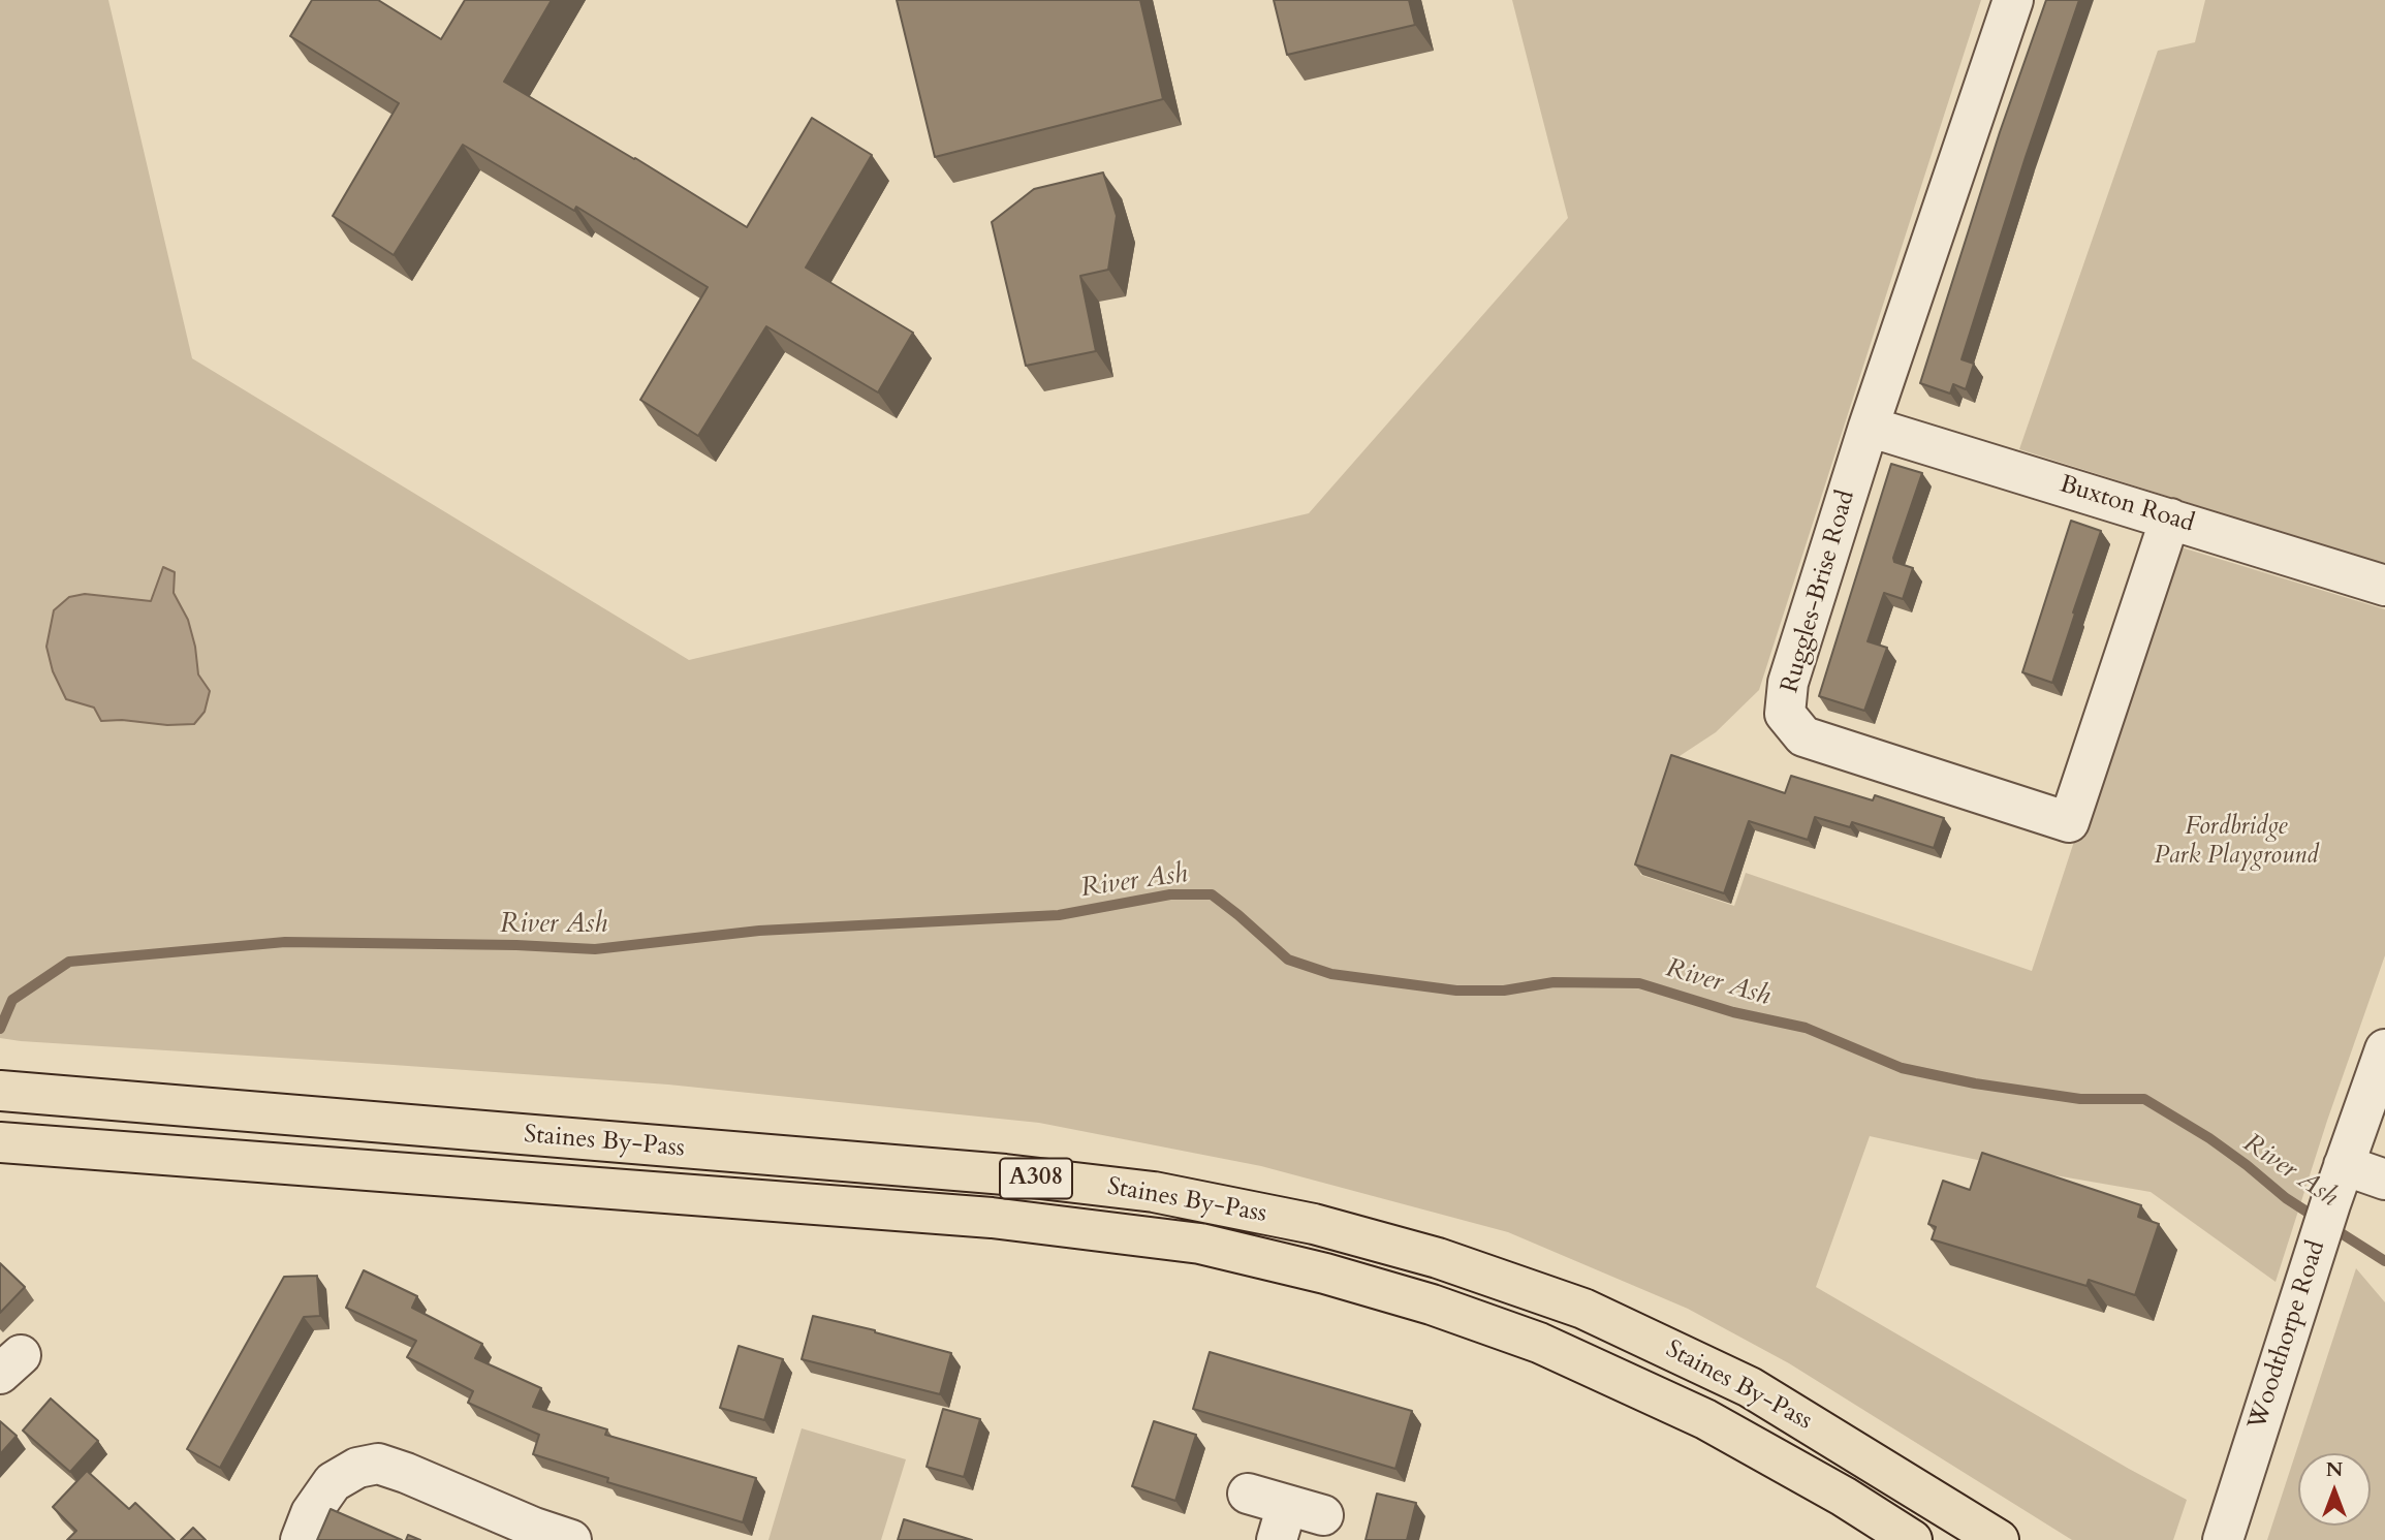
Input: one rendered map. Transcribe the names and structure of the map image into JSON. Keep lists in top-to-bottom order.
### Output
{
  "streets": {
    "highway": ["Staines By-Pass", "A308"],
    "street": ["Buxton Road", "Ruggles-Brise Road", "Woodthorpe Road"]
  },
  "crossings": [
    ["Buxton Road", "Ruggles-Brise Road"]
  ],
  "water": ["River Ash"],
  "parks": ["Fordbridge Park Playground"],
  "north": "top"
}
